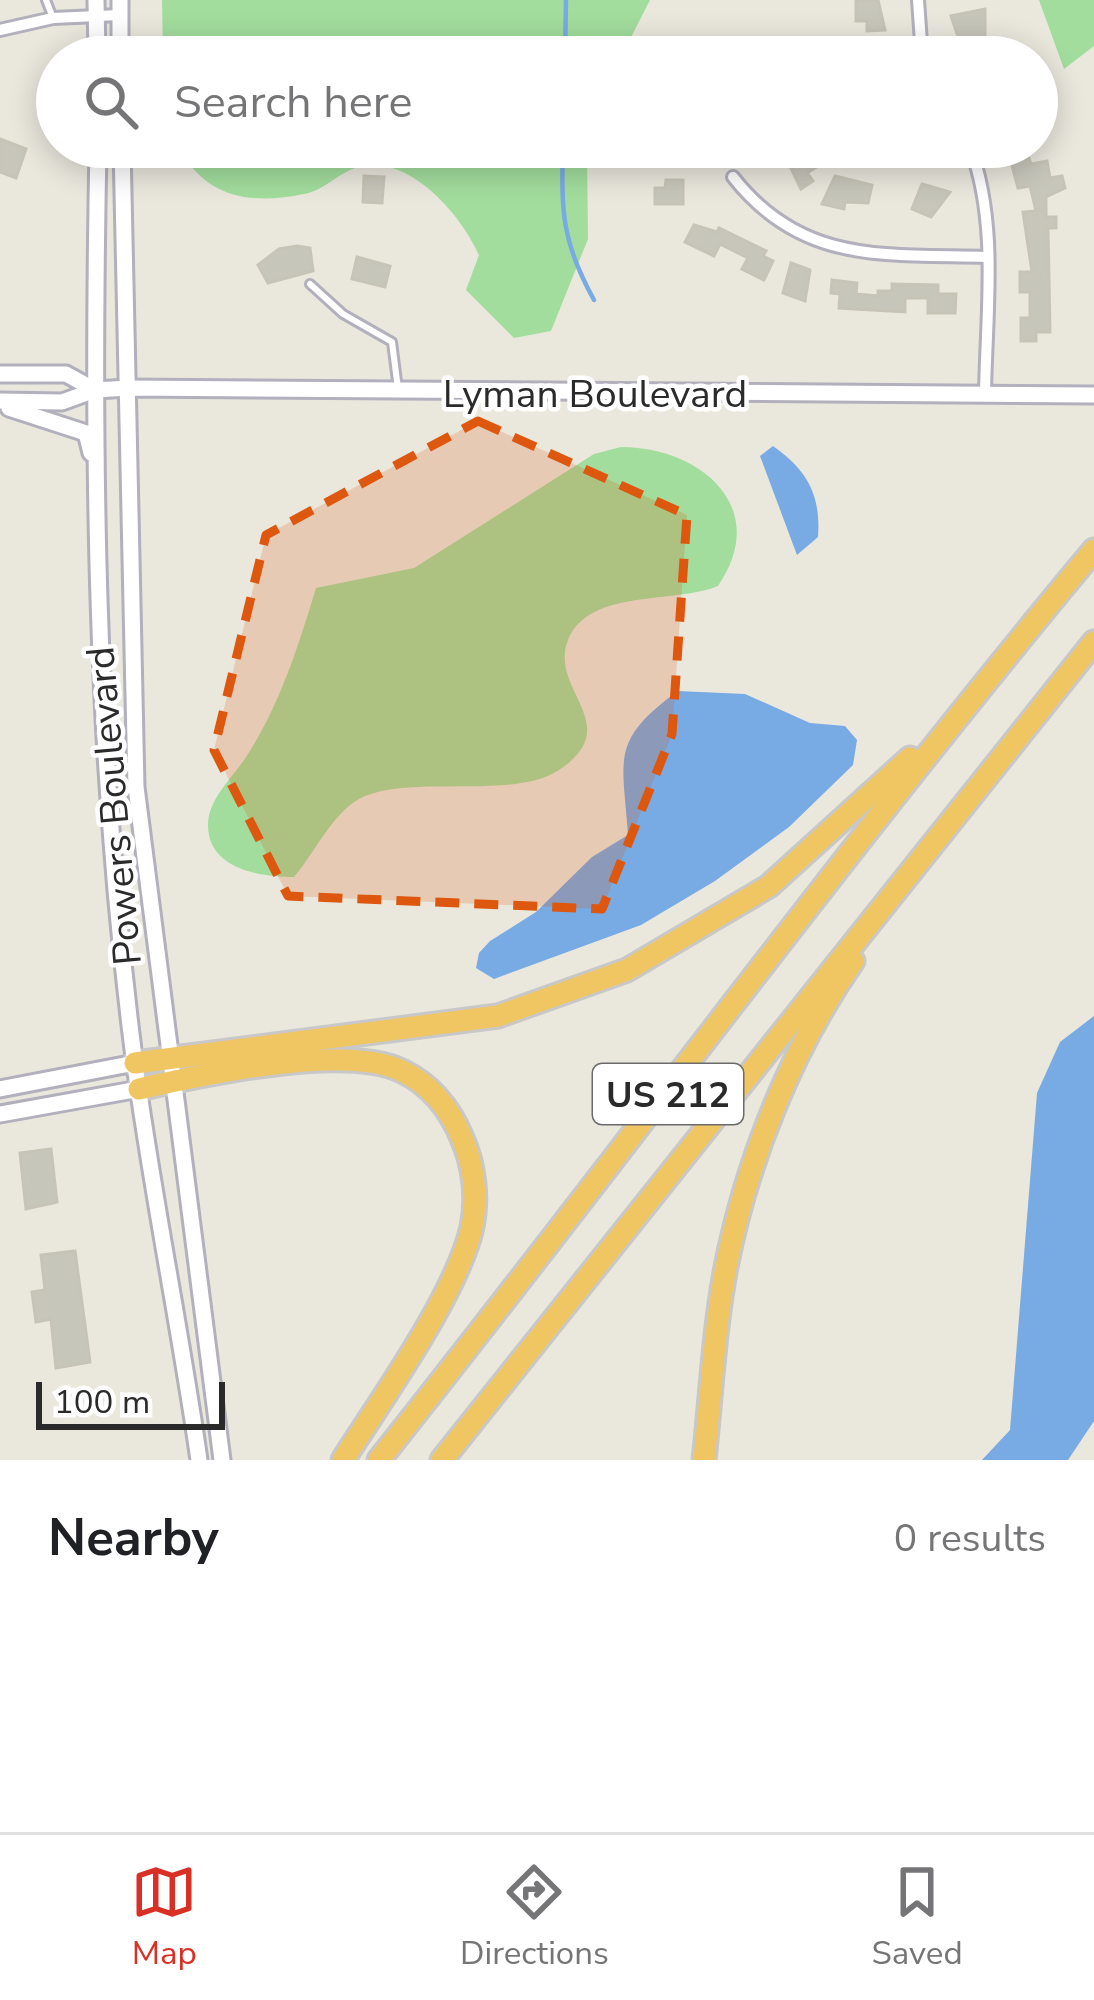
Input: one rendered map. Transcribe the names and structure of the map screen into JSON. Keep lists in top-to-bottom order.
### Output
{
  "streets": {
    "highway": ["US 212"],
    "main road": ["Lyman Boulevard", "Powers Boulevard"]
  },
  "crossings": [
    ["Lyman Boulevard", "Powers Boulevard"]
  ],
  "scale_bar": "100 m",
  "page": {
    "search": "Search here",
    "scale": "100 m",
    "heading": ["Nearby", "0 results"],
    "nav": ["Map", "Directions", "Saved"]
  }
}
